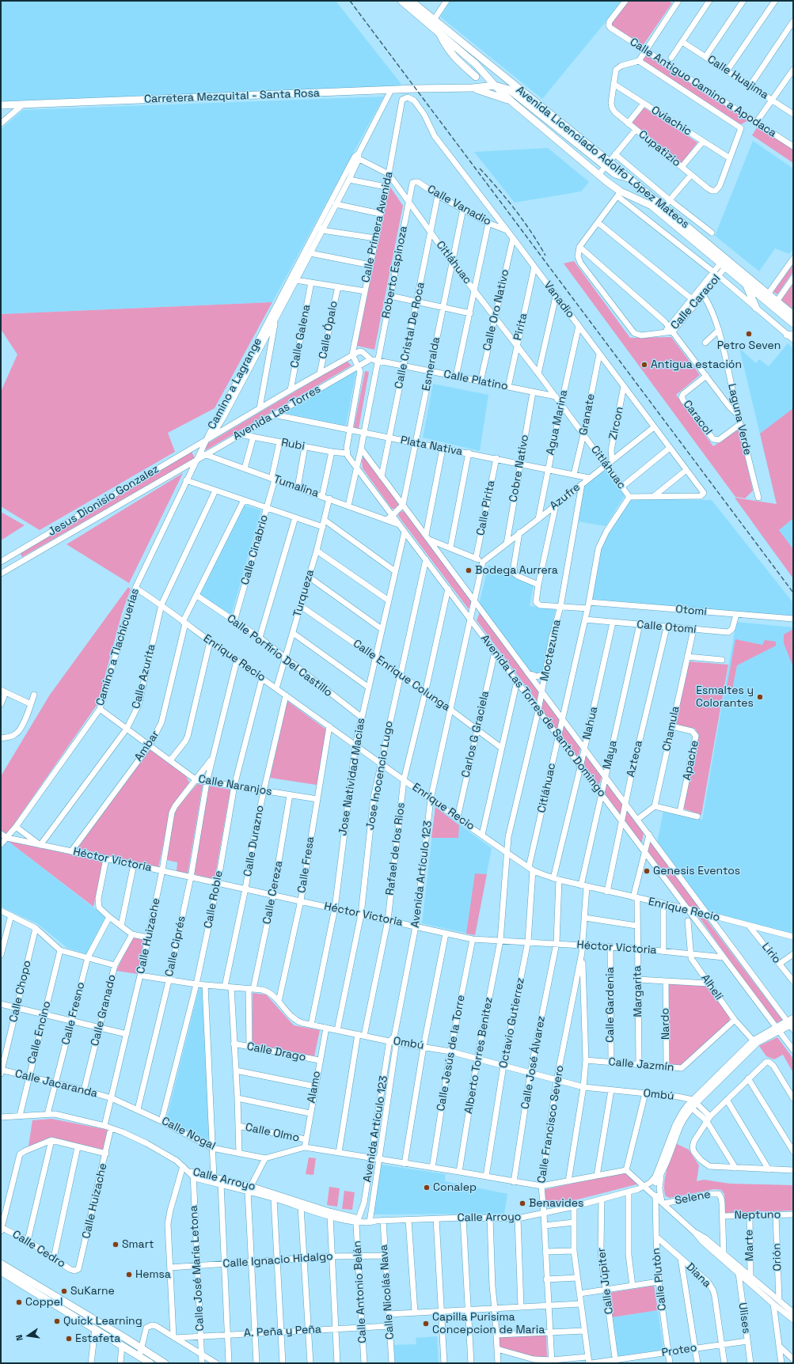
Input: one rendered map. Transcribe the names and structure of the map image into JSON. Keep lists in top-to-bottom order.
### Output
{
  "streets": {
    "main road": ["Carretera Mezquital - Santa Rosa", "Avenida Licenciado Adolfo López Mateos"],
    "street": [
      "Calle Huajima",
      "Calle Antiguo Camino a Apodaca",
      "Oviachic",
      "Cupatizio",
      "Calle Vanadio",
      "Calle Primera Avenida",
      "Citláhuac",
      "Roberto Espinoza",
      "Vanadio",
      "Calle Caracol",
      "Calle Oro Nativo",
      "Pirita",
      "Calle Ópalo",
      "Calle Cristal De Roca",
      "Calle Galena",
      "Esmeralda",
      "Calle Platino",
      "Camino a Lagrange",
      "Avenida Las Torres",
      "Granate",
      "Caracol",
      "Laguna Verde",
      "Agua Marina",
      "Zircon",
      "Rubi",
      "Plata Nativa",
      "Cobre Nativo",
      "Tumalina",
      "Azufre",
      "Jesus Dionisio Gonzalez",
      "Calle Pirita",
      "Calle Cinabrio",
      "Turqueza",
      "Otomí",
      "Calle Otomí",
      "Camino a Tlachicuerías",
      "Moctezuma",
      "Calle Porfirio Del Castillo",
      "Enrique Recio",
      "Calle Enrique Colunga",
      "Calle Azurita",
      "Avenida Las Torres de Santo Domingo",
      "Nahua",
      "Chamula",
      "Carlos G Graciela",
      "Ambar",
      "Maya",
      "Azteca",
      "Apache",
      "Jose Inocencio Lugo",
      "Jose Natividad Macias",
      "Calle Naranjos",
      "Calle Durazno",
      "Rafael de los Rios",
      "Héctor Victoria",
      "Calle Fresa",
      "Avenida Artículo 123",
      "Calle Cereza",
      "Calle Roble",
      "Calle Huizache",
      "Calle Ciprés",
      "Lirio",
      "Alhelí",
      "Calle Chopo",
      "Margarita",
      "Calle Gardenia",
      "Calle Granado",
      "Calle Fresno",
      "Octavio Gutierrez",
      "Nardo",
      "Calle Encino",
      "Ombú",
      "Calle Drago",
      "Calle Jesús de la Torre",
      "Alberto Torres Benitez",
      "Calle José Álvarez",
      "Calle Jazmín",
      "Calle Jacaranda",
      "Alamo",
      "Calle Francisco Severo",
      "Calle Olmo",
      "Calle Nogal",
      "Calle Arroyo",
      "Selene",
      "Neptuno",
      "Marte",
      "Calle Cedro",
      "Orión",
      "Calle Ignacio Hidalgo",
      "Calle José María Letona",
      "Diana",
      "Calle Plutòn",
      "Calle Júpiter",
      "Calle Antonio Belán",
      "Calle Nicolás Nava",
      "Ulises",
      "A. Peña y Peña",
      "Proteo"
    ]
  },
  "crossings": [
    ["Carretera Mezquital - Santa Rosa", "Camino a Lagrange"],
    ["Oviachic", "Cupatizio"],
    ["Avenida Licenciado Adolfo López Mateos", "Calle Caracol"],
    ["Calle Vanadio", "Roberto Espinoza"],
    ["Calle Vanadio", "Vanadio"],
    ["Calle Vanadio", "Calle Cristal De Roca"],
    ["Calle Vanadio", "Esmeralda"],
    ["Calle Primera Avenida", "Citláhuac"],
    ["Calle Primera Avenida", "Vanadio"],
    ["Calle Primera Avenida", "Avenida Las Torres"],
    ["Citláhuac", "Roberto Espinoza"],
    ["Citláhuac", "Calle Oro Nativo"],
    ["Citláhuac", "Pirita"],
    ["Citláhuac", "Calle Cristal De Roca"],
    ["Citláhuac", "Esmeralda"],
    ["Citláhuac", "Calle Platino"],
    ["Citláhuac", "Granate"],
    ["Citláhuac", "Agua Marina"],
    ["Citláhuac", "Azufre"],
    ["Citláhuac", "Otomí"],
    ["Citláhuac", "Calle Otomí"],
    ["Citláhuac", "Enrique Recio"],
    ["Citláhuac", "Avenida Las Torres de Santo Domingo"],
    ["Citláhuac", "Octavio Gutierrez"],
    ["Roberto Espinoza", "Calle Platino"],
    ["Vanadio", "Calle Oro Nativo"],
    ["Vanadio", "Pirita"],
    ["Vanadio", "Granate"],
    ["Vanadio", "Agua Marina"],
    ["Vanadio", "Zircon"],
    ["Vanadio", "Azufre"],
    ["Calle Caracol", "Laguna Verde"],
    ["Calle Oro Nativo", "Calle Platino"],
    ["Pirita", "Calle Platino"],
    ["Calle Ópalo", "Avenida Las Torres"],
    ["Calle Cristal De Roca", "Calle Platino"],
    ["Calle Cristal De Roca", "Plata Nativa"],
    ["Calle Cristal De Roca", "Avenida Las Torres de Santo Domingo"],
    ["Calle Galena", "Avenida Las Torres"],
    ["Esmeralda", "Calle Platino"],
    ["Esmeralda", "Plata Nativa"],
    ["Esmeralda", "Avenida Las Torres de Santo Domingo"],
    ["Calle Platino", "Cobre Nativo"],
    ["Camino a Lagrange", "Camino a Tlachicuerías"],
    ["Avenida Las Torres", "Rubi"],
    ["Avenida Las Torres", "Plata Nativa"],
    ["Avenida Las Torres", "Tumalina"],
    ["Avenida Las Torres", "Jesus Dionisio Gonzalez"],
    ["Avenida Las Torres", "Camino a Tlachicuerías"],
    ["Granate", "Plata Nativa"],
    ["Caracol", "Laguna Verde"],
    ["Agua Marina", "Plata Nativa"],
    ["Agua Marina", "Azufre"],
    ["Zircon", "Azufre"],
    ["Rubi", "Calle Cinabrio"],
    ["Rubi", "Avenida Las Torres de Santo Domingo"],
    ["Plata Nativa", "Cobre Nativo"],
    ["Plata Nativa", "Azufre"],
    ["Plata Nativa", "Calle Pirita"],
    ["Cobre Nativo", "Azufre"],
    ["Tumalina", "Jesus Dionisio Gonzalez"],
    ["Tumalina", "Calle Cinabrio"],
    ["Tumalina", "Turqueza"],
    ["Tumalina", "Camino a Tlachicuerías"],
    ["Tumalina", "Avenida Las Torres de Santo Domingo"],
    ["Azufre", "Moctezuma"],
    ["Azufre", "Avenida Artículo 123"],
    ["Jesus Dionisio Gonzalez", "Camino a Tlachicuerías"],
    ["Calle Cinabrio", "Calle Porfirio Del Castillo"],
    ["Turqueza", "Calle Porfirio Del Castillo"],
    ["Turqueza", "Enrique Recio"],
    ["Turqueza", "Calle Enrique Colunga"],
    ["Otomí", "Calle Otomí"],
    ["Calle Otomí", "Nahua"],
    ["Calle Otomí", "Chamula"],
    ["Calle Otomí", "Maya"],
    ["Calle Otomí", "Azteca"],
    ["Camino a Tlachicuerías", "Enrique Recio"],
    ["Camino a Tlachicuerías", "Calle Naranjos"],
    ["Camino a Tlachicuerías", "Héctor Victoria"],
    ["Moctezuma", "Enrique Recio"],
    ["Moctezuma", "Avenida Las Torres de Santo Domingo"],
    ["Moctezuma", "Alberto Torres Benitez"],
    ["Calle Porfirio Del Castillo", "Ambar"],
    ["Calle Porfirio Del Castillo", "Jose Natividad Macias"],
    ["Enrique Recio", "Calle Azurita"],
    ["Enrique Recio", "Avenida Las Torres de Santo Domingo"],
    ["Enrique Recio", "Nahua"],
    ["Enrique Recio", "Carlos G Graciela"],
    ["Enrique Recio", "Ambar"],
    ["Enrique Recio", "Maya"],
    ["Enrique Recio", "Azteca"],
    ["Enrique Recio", "Jose Inocencio Lugo"],
    ["Enrique Recio", "Jose Natividad Macias"],
    ["Enrique Recio", "Calle Durazno"],
    ["Enrique Recio", "Rafael de los Rios"],
    ["Enrique Recio", "Calle Fresa"],
    ["Enrique Recio", "Avenida Artículo 123"],
    ["Enrique Recio", "Calle Roble"],
    ["Enrique Recio", "Calle Huizache"],
    ["Enrique Recio", "Lirio"],
    ["Enrique Recio", "Margarita"],
    ["Enrique Recio", "Octavio Gutierrez"],
    ["Enrique Recio", "Alberto Torres Benitez"],
    ["Enrique Recio", "Calle José Álvarez"],
    ["Enrique Recio", "Calle Francisco Severo"],
    ["Calle Enrique Colunga", "Carlos G Graciela"],
    ["Calle Enrique Colunga", "Jose Inocencio Lugo"],
    ["Calle Enrique Colunga", "Jose Natividad Macias"],
    ["Calle Enrique Colunga", "Rafael de los Rios"],
    ["Calle Enrique Colunga", "Avenida Artículo 123"],
    ["Calle Azurita", "Calle Naranjos"],
    ["Calle Azurita", "Héctor Victoria"],
    ["Avenida Las Torres de Santo Domingo", "Nahua"],
    ["Avenida Las Torres de Santo Domingo", "Carlos G Graciela"],
    ["Avenida Las Torres de Santo Domingo", "Maya"],
    ["Avenida Las Torres de Santo Domingo", "Azteca"],
    ["Avenida Las Torres de Santo Domingo", "Jose Inocencio Lugo"],
    ["Avenida Las Torres de Santo Domingo", "Jose Natividad Macias"],
    ["Avenida Las Torres de Santo Domingo", "Rafael de los Rios"],
    ["Avenida Las Torres de Santo Domingo", "Héctor Victoria"],
    ["Avenida Las Torres de Santo Domingo", "Avenida Artículo 123"],
    ["Avenida Las Torres de Santo Domingo", "Margarita"],
    ["Chamula", "Apache"],
    ["Ambar", "Calle Naranjos"],
    ["Ambar", "Héctor Victoria"],
    ["Maya", "Calle Francisco Severo"],
    ["Jose Inocencio Lugo", "Héctor Victoria"],
    ["Jose Inocencio Lugo", "Ombú"],
    ["Jose Natividad Macias", "Héctor Victoria"],
    ["Jose Natividad Macias", "Ombú"],
    ["Calle Naranjos", "Calle Durazno"],
    ["Calle Naranjos", "Calle Fresa"],
    ["Calle Naranjos", "Calle Cereza"],
    ["Calle Naranjos", "Calle Roble"],
    ["Calle Naranjos", "Calle Huizache"],
    ["Calle Naranjos", "Calle Ciprés"],
    ["Calle Durazno", "Héctor Victoria"],
    ["Calle Durazno", "Ombú"],
    ["Calle Durazno", "Calle Drago"],
    ["Calle Durazno", "Calle Olmo"],
    ["Calle Durazno", "Calle Nogal"],
    ["Rafael de los Rios", "Héctor Victoria"],
    ["Rafael de los Rios", "Ombú"],
    ["Héctor Victoria", "Calle Fresa"],
    ["Héctor Victoria", "Avenida Artículo 123"],
    ["Héctor Victoria", "Calle Cereza"],
    ["Héctor Victoria", "Calle Roble"],
    ["Héctor Victoria", "Calle Huizache"],
    ["Héctor Victoria", "Calle Ciprés"],
    ["Héctor Victoria", "Alhelí"],
    ["Héctor Victoria", "Margarita"],
    ["Héctor Victoria", "Calle Gardenia"],
    ["Héctor Victoria", "Octavio Gutierrez"],
    ["Héctor Victoria", "Calle Jesús de la Torre"],
    ["Héctor Victoria", "Alberto Torres Benitez"],
    ["Héctor Victoria", "Calle José Álvarez"],
    ["Héctor Victoria", "Calle Francisco Severo"],
    ["Calle Fresa", "Ombú"],
    ["Avenida Artículo 123", "Ombú"],
    ["Avenida Artículo 123", "Calle Arroyo"],
    ["Avenida Artículo 123", "Calle Antonio Belán"],
    ["Calle Cereza", "Ombú"],
    ["Calle Cereza", "Calle Drago"],
    ["Calle Roble", "Ombú"],
    ["Calle Roble", "Calle Nogal"],
    ["Calle Huizache", "Calle Ciprés"],
    ["Calle Huizache", "Ombú"],
    ["Calle Huizache", "Calle Jacaranda"],
    ["Calle Huizache", "Calle Nogal"],
    ["Calle Huizache", "Calle Cedro"],
    ["Calle Ciprés", "Ombú"],
    ["Calle Ciprés", "Calle Nogal"],
    ["Alhelí", "Calle Jazmín"],
    ["Calle Chopo", "Calle Jacaranda"],
    ["Margarita", "Calle Jazmín"],
    ["Calle Gardenia", "Calle Jazmín"],
    ["Calle Granado", "Calle Jacaranda"],
    ["Calle Fresno", "Calle Jacaranda"],
    ["Octavio Gutierrez", "Ombú"],
    ["Nardo", "Calle Jazmín"],
    ["Calle Encino", "Calle Jacaranda"],
    ["Ombú", "Calle Jesús de la Torre"],
    ["Ombú", "Alberto Torres Benitez"],
    ["Ombú", "Calle José Álvarez"],
    ["Ombú", "Alamo"],
    ["Ombú", "Calle Francisco Severo"],
    ["Calle Drago", "Alamo"],
    ["Calle Jacaranda", "Calle Nogal"],
    ["Alamo", "Calle Olmo"],
    ["Alamo", "Calle Nogal"],
    ["Calle Francisco Severo", "Calle Arroyo"],
    ["Calle Arroyo", "Calle José María Letona"],
    ["Calle Arroyo", "Calle Júpiter"],
    ["Calle Arroyo", "Calle Antonio Belán"],
    ["Calle Arroyo", "Calle Nicolás Nava"],
    ["Selene", "Neptuno"],
    ["Neptuno", "Marte"],
    ["Neptuno", "Orión"],
    ["Calle Ignacio Hidalgo", "Calle José María Letona"],
    ["Calle Ignacio Hidalgo", "Calle Antonio Belán"],
    ["Calle Ignacio Hidalgo", "Calle Nicolás Nava"],
    ["Calle José María Letona", "A. Peña y Peña"],
    ["Diana", "Calle Plutòn"],
    ["Diana", "Proteo"],
    ["Calle Plutòn", "Proteo"],
    ["Calle Júpiter", "Proteo"],
    ["Calle Antonio Belán", "A. Peña y Peña"],
    ["Calle Nicolás Nava", "A. Peña y Peña"],
    ["Ulises", "Proteo"]
  ],
  "places": [
    "Petro Seven",
    "Antigua estación",
    "Bodega Aurrera",
    "Esmaltes y Colorantes",
    "Genesis Eventos",
    "Conalep",
    "Benavides",
    "Smart",
    "Hemsa",
    "SuKarne",
    "Coppel",
    "Quick Learning",
    "Capilla Purisima Concepcion de Maria",
    "Estafeta"
  ],
  "north": "left"
}
